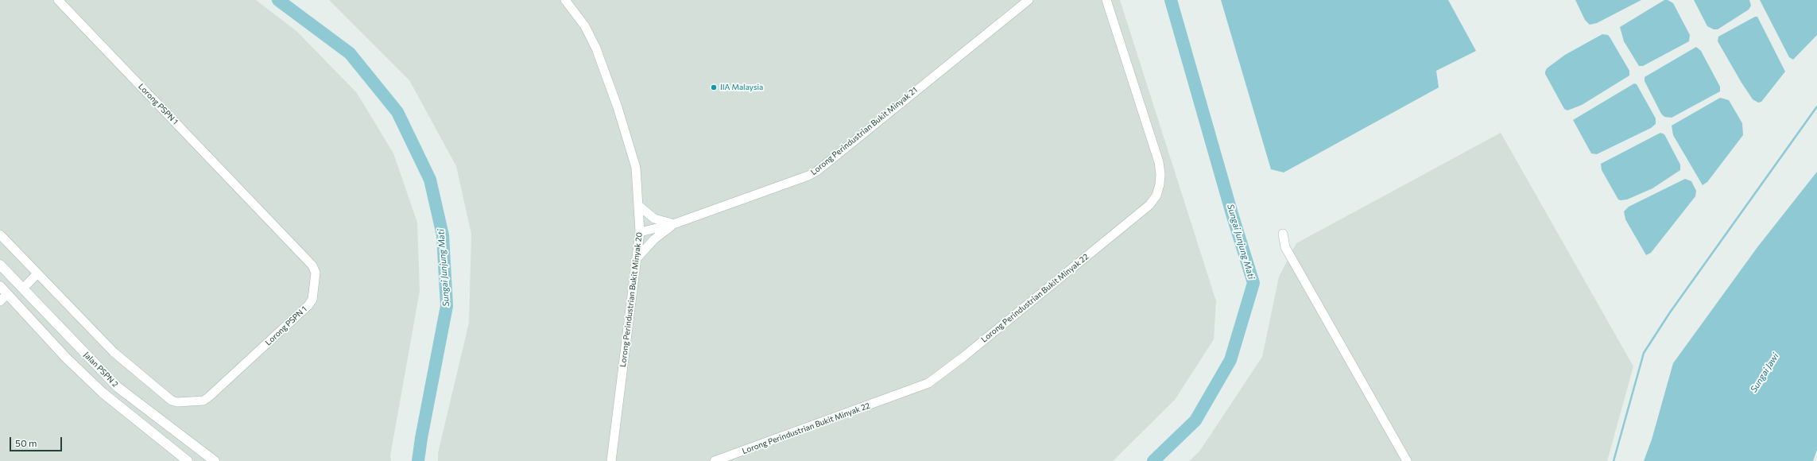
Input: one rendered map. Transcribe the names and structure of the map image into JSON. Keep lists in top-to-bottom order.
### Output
{
  "streets": {
    "street": [
      "Lorong PSPN 1",
      "Lorong Perindustrian Bukit Minyak 21",
      "Lorong Perindustrian Bukit Minyak 22",
      "Lorong Perindustrian Bukit Minyak 20",
      "Jalan PSPN 2"
    ]
  },
  "crossings": [
    ["Lorong Perindustrian Bukit Minyak 21", "Lorong Perindustrian Bukit Minyak 20"]
  ],
  "water": ["Sungai Junjung Mati", "Sungai Jawi"],
  "places": ["IIA Malaysia"],
  "scale_bar": "50 m"
}
